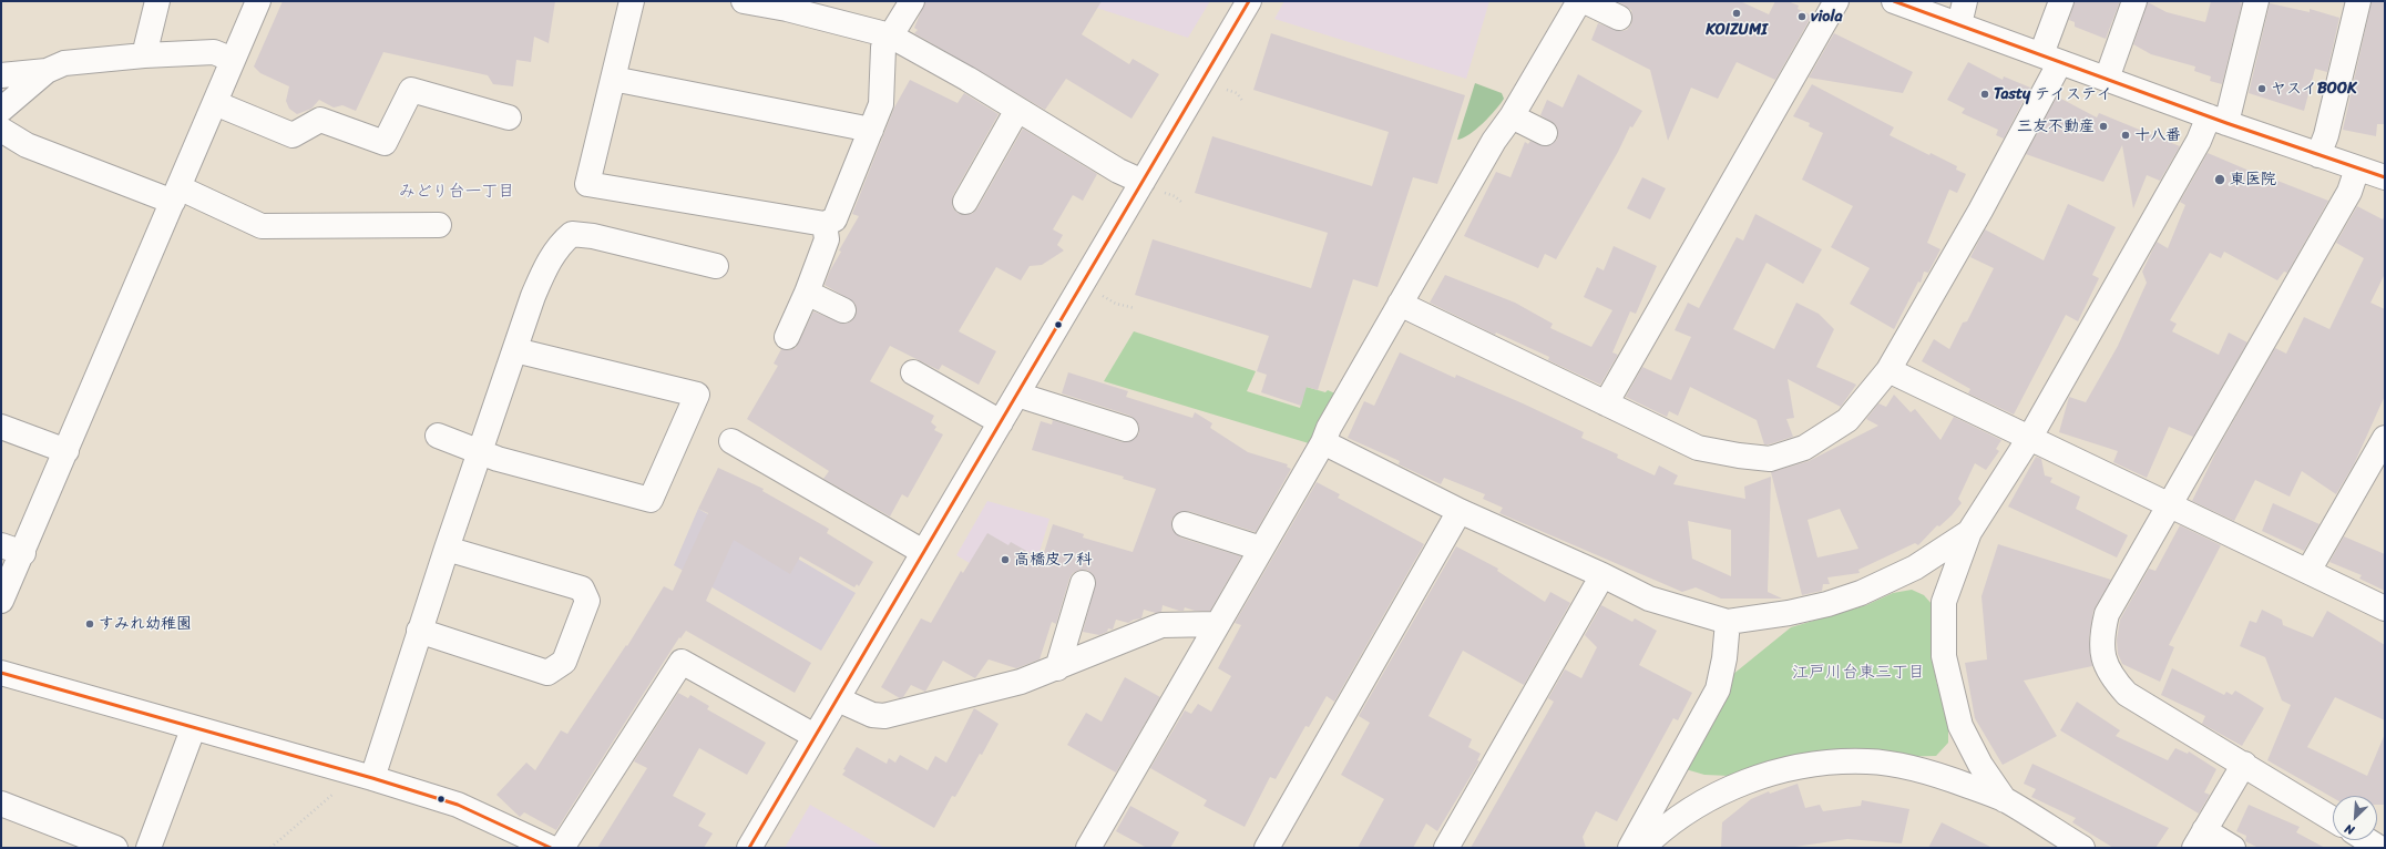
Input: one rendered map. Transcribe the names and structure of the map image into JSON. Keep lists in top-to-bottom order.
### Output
{
  "districts": ["みどり台一丁目", "江戸川台東三丁目"],
  "places": [
    "KOIZUMI",
    "viola",
    "ヤスイBOOK",
    "Tasty テイステイ",
    "三友不動産",
    "十八番",
    "東医院",
    "高橋皮フ科",
    "すみれ幼稚園"
  ],
  "north": "bottom left"
}
